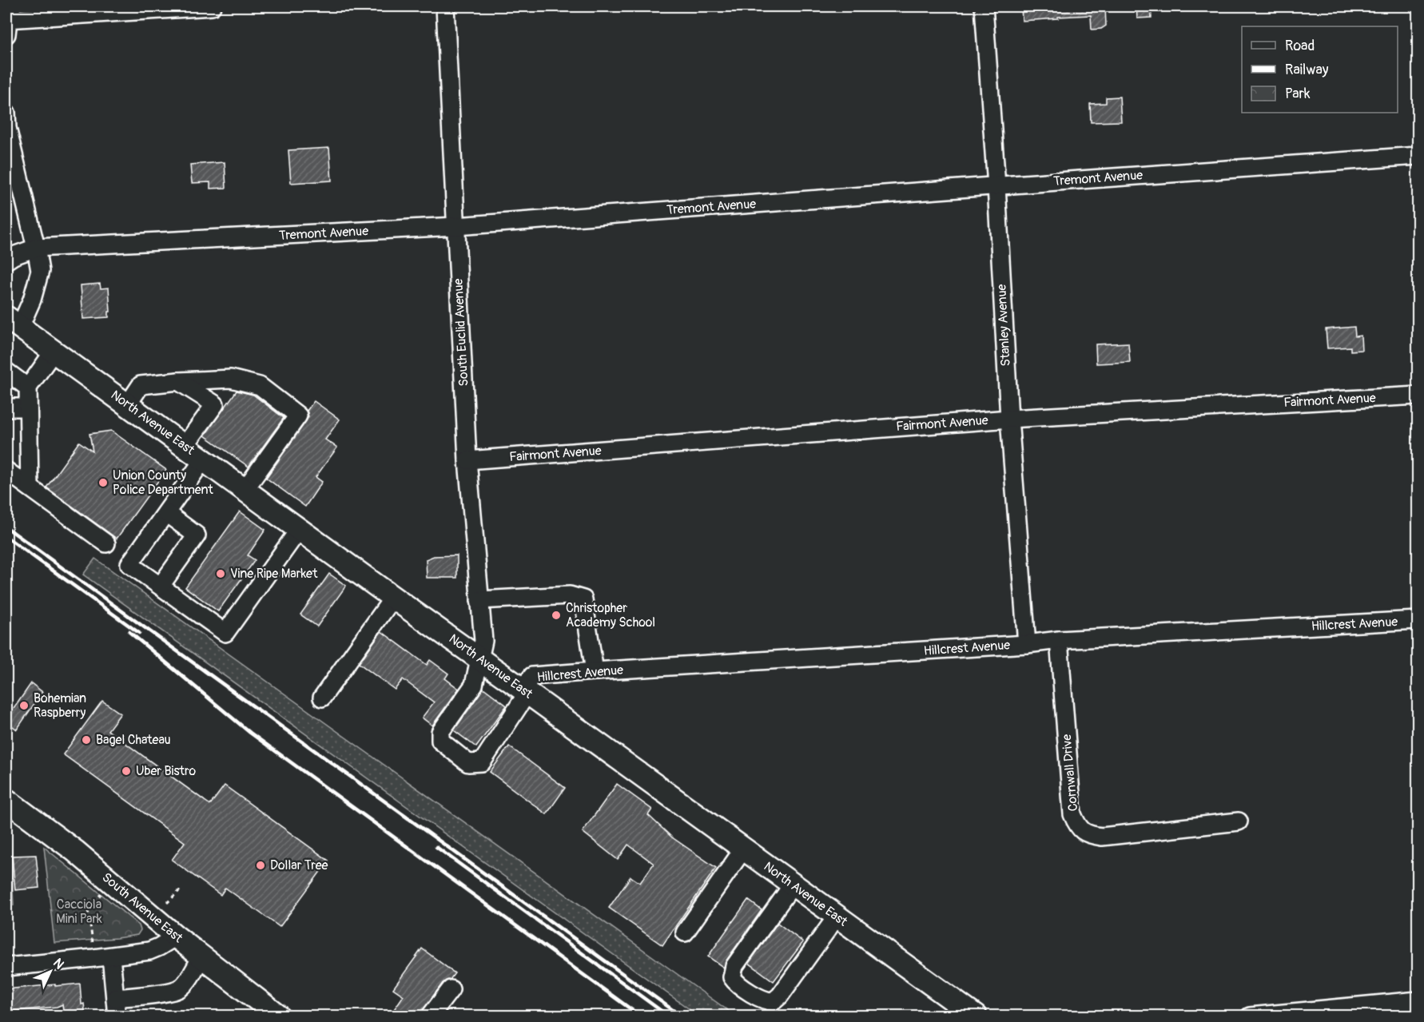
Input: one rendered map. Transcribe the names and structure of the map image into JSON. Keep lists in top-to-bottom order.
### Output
{
  "streets": {
    "main road": ["North Avenue East", "South Avenue East"],
    "street": [
      "Tremont Avenue",
      "Stanley Avenue",
      "South Euclid Avenue",
      "Fairmont Avenue",
      "Hillcrest Avenue",
      "Cornwall Drive"
    ]
  },
  "crossings": [
    ["Tremont Avenue", "Stanley Avenue"],
    ["Tremont Avenue", "South Euclid Avenue"],
    ["Stanley Avenue", "Fairmont Avenue"],
    ["Stanley Avenue", "Hillcrest Avenue"],
    ["South Euclid Avenue", "Fairmont Avenue"],
    ["South Euclid Avenue", "North Avenue East"],
    ["South Euclid Avenue", "Hillcrest Avenue"],
    ["North Avenue East", "Hillcrest Avenue"],
    ["Hillcrest Avenue", "Cornwall Drive"]
  ],
  "parks": ["Cacciola Mini Park"],
  "places": [
    "Union County Police Department",
    "Vine Ripe Market",
    "Christopher Academy School",
    "Bohemian Raspberry",
    "Bagel Chateau",
    "Uber Bistro",
    "Dollar Tree"
  ],
  "legend": ["Road", "Railway", "Park"],
  "north": "top right"
}
